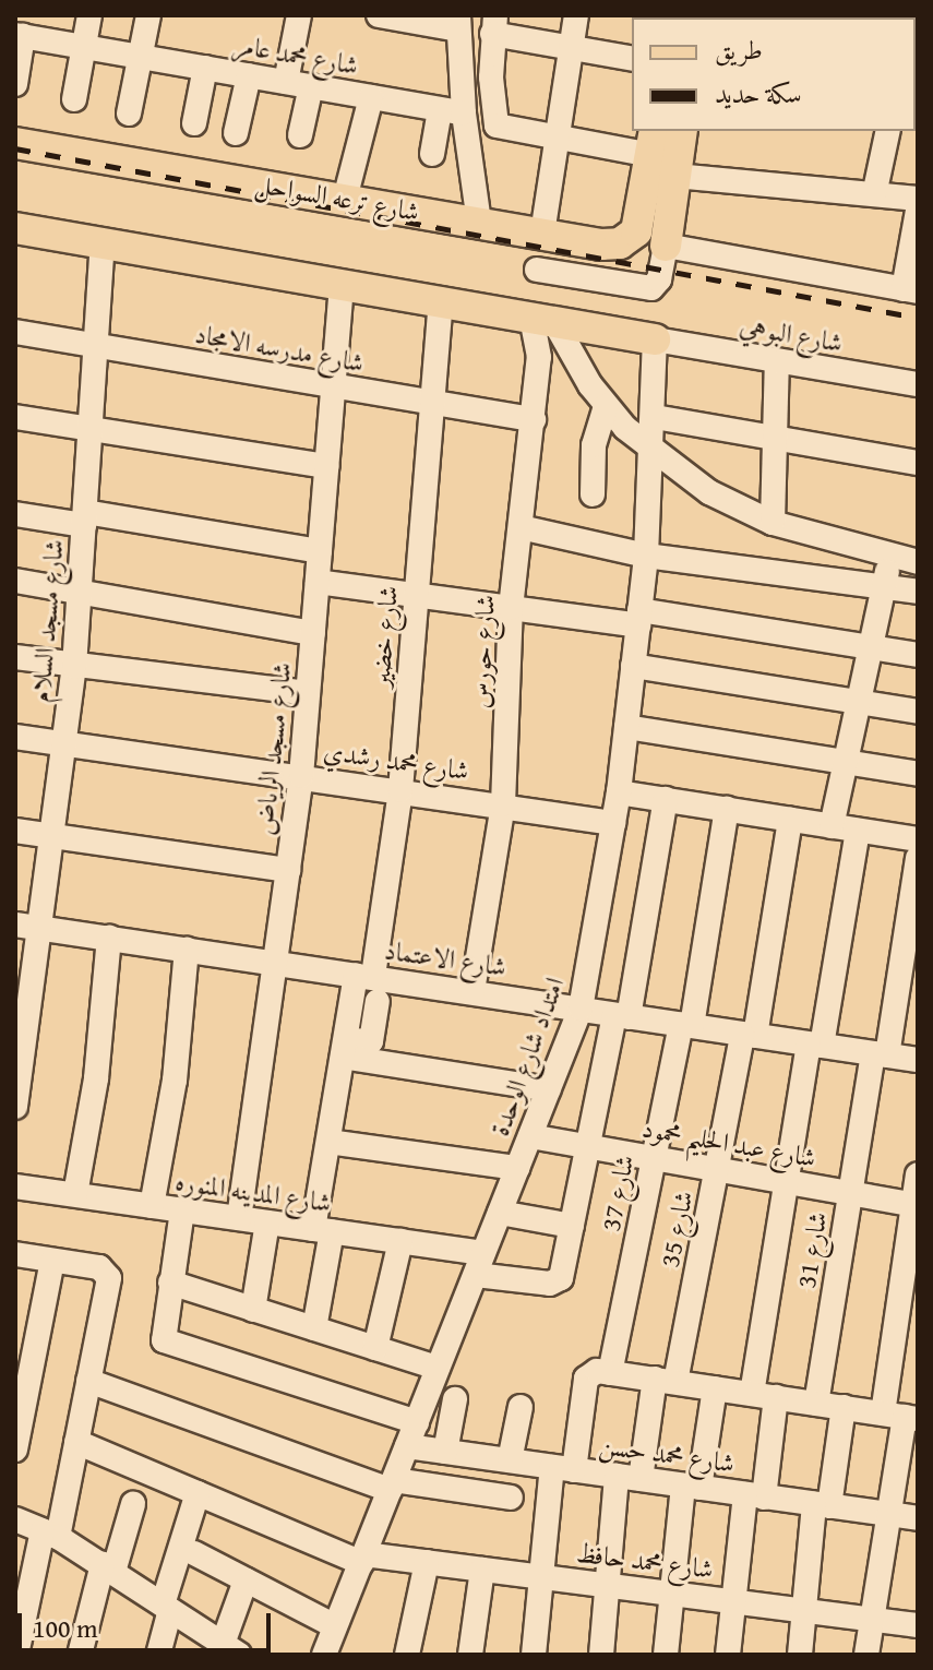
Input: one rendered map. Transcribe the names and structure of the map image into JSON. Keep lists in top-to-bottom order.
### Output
{
  "streets": {
    "main road": ["شارع ترعه السواحل"],
    "street": [
      "شارع محمد عامر",
      "شارع البوهي",
      "شارع مدرسه الامجاد",
      "شارع مسجد السلام",
      "شارع خضير",
      "شارع حورس",
      "شارع مسجد الرياض",
      "شارع محمد رشدي",
      "شارع الاعتماد",
      "امتداد شارع الوحدة",
      "شارع عبد الحليم محمود",
      "شارع المدينه المنوره",
      "شارع 37",
      "شارع 35",
      "شارع 31",
      "شارع محمد حسن",
      "شارع محمد حافظ"
    ]
  },
  "crossings": [
    ["شارع البوهي", "امتداد شارع الوحدة"],
    ["شارع مدرسه الامجاد", "شارع مسجد السلام"],
    ["شارع مدرسه الامجاد", "شارع خضير"],
    ["شارع مدرسه الامجاد", "شارع حورس"],
    ["شارع مدرسه الامجاد", "شارع مسجد الرياض"],
    ["شارع مسجد السلام", "شارع محمد رشدي"],
    ["شارع مسجد السلام", "شارع الاعتماد"],
    ["شارع خضير", "شارع محمد رشدي"],
    ["شارع خضير", "شارع الاعتماد"],
    ["شارع خضير", "شارع المدينه المنوره"],
    ["شارع حورس", "شارع محمد رشدي"],
    ["شارع حورس", "شارع الاعتماد"],
    ["شارع مسجد الرياض", "شارع محمد رشدي"],
    ["شارع مسجد الرياض", "شارع الاعتماد"],
    ["شارع مسجد الرياض", "شارع المدينه المنوره"],
    ["شارع محمد رشدي", "امتداد شارع الوحدة"],
    ["شارع الاعتماد", "امتداد شارع الوحدة"],
    ["شارع الاعتماد", "شارع 37"],
    ["شارع الاعتماد", "شارع 35"],
    ["شارع الاعتماد", "شارع 31"],
    ["امتداد شارع الوحدة", "شارع عبد الحليم محمود"],
    ["امتداد شارع الوحدة", "شارع المدينه المنوره"],
    ["امتداد شارع الوحدة", "شارع محمد حسن"],
    ["امتداد شارع الوحدة", "شارع محمد حافظ"],
    ["شارع عبد الحليم محمود", "شارع 37"],
    ["شارع عبد الحليم محمود", "شارع 35"],
    ["شارع عبد الحليم محمود", "شارع 31"],
    ["شارع 35", "شارع محمد حسن"]
  ],
  "legend": ["طريق", "سكة حديد"],
  "scale_bar": "100 m"
}
